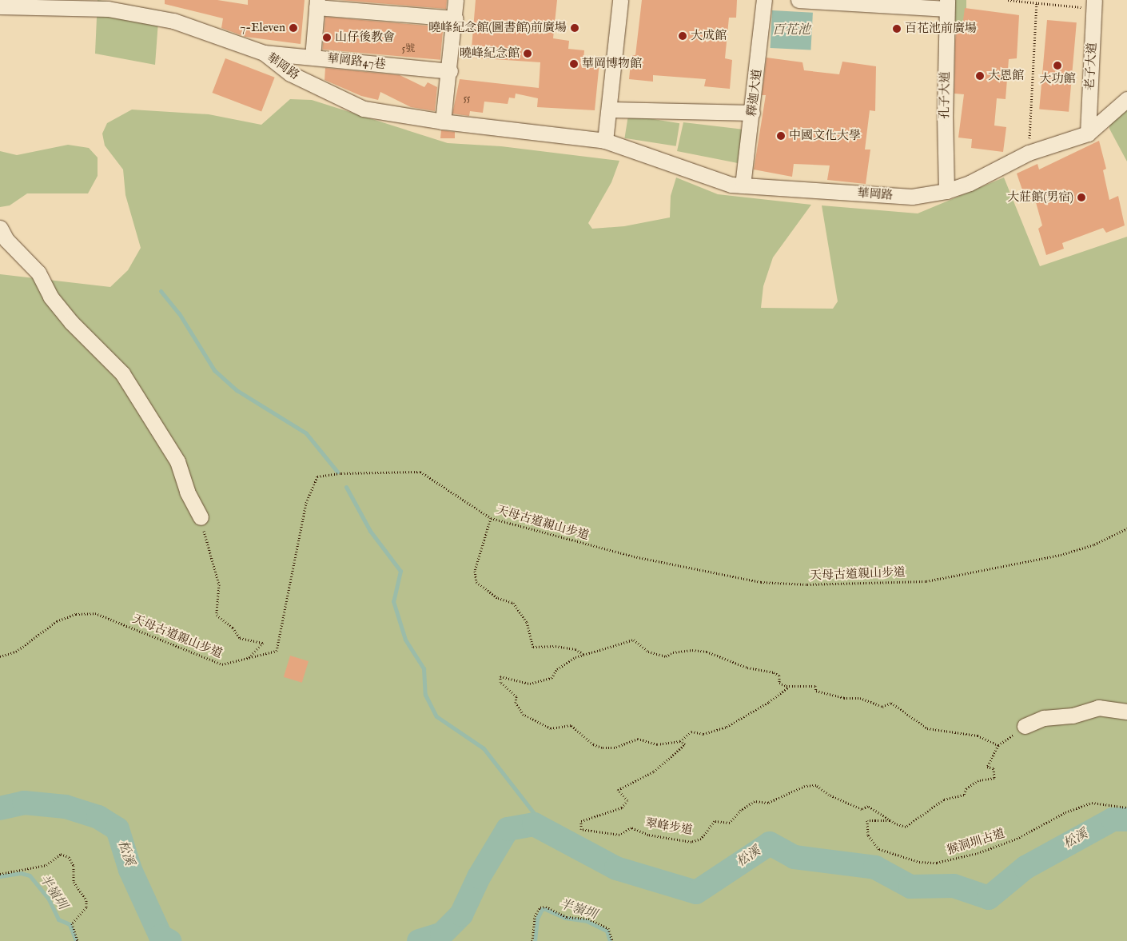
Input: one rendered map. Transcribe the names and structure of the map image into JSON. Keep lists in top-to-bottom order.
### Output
{
  "streets": {
    "street": [
      "華岡路47巷",
      "華岡路",
      "老子大道",
      "釋迦大道",
      "孔子大道"
    ],
    "path": ["天母古道親山步道", "翠峰步道", "猴洞圳古道"]
  },
  "crossings": [
    ["華岡路47巷", "華岡路"],
    ["華岡路", "老子大道"],
    ["華岡路", "釋迦大道"],
    ["華岡路", "孔子大道"],
    ["翠峰步道", "猴洞圳古道"]
  ],
  "water": ["百花池", "松溪", "半嶺圳"],
  "places": [
    "7-Eleven",
    "曉峰紀念館(圖書館)前廣場",
    "百花池前廣場",
    "大成館",
    "山仔後教會",
    "曉峰紀念館",
    "華岡博物館",
    "大功館",
    "大恩館",
    "中國文化大學",
    "大莊館(男宿)"
  ],
  "house_numbers": ["5號", "55"]
}
